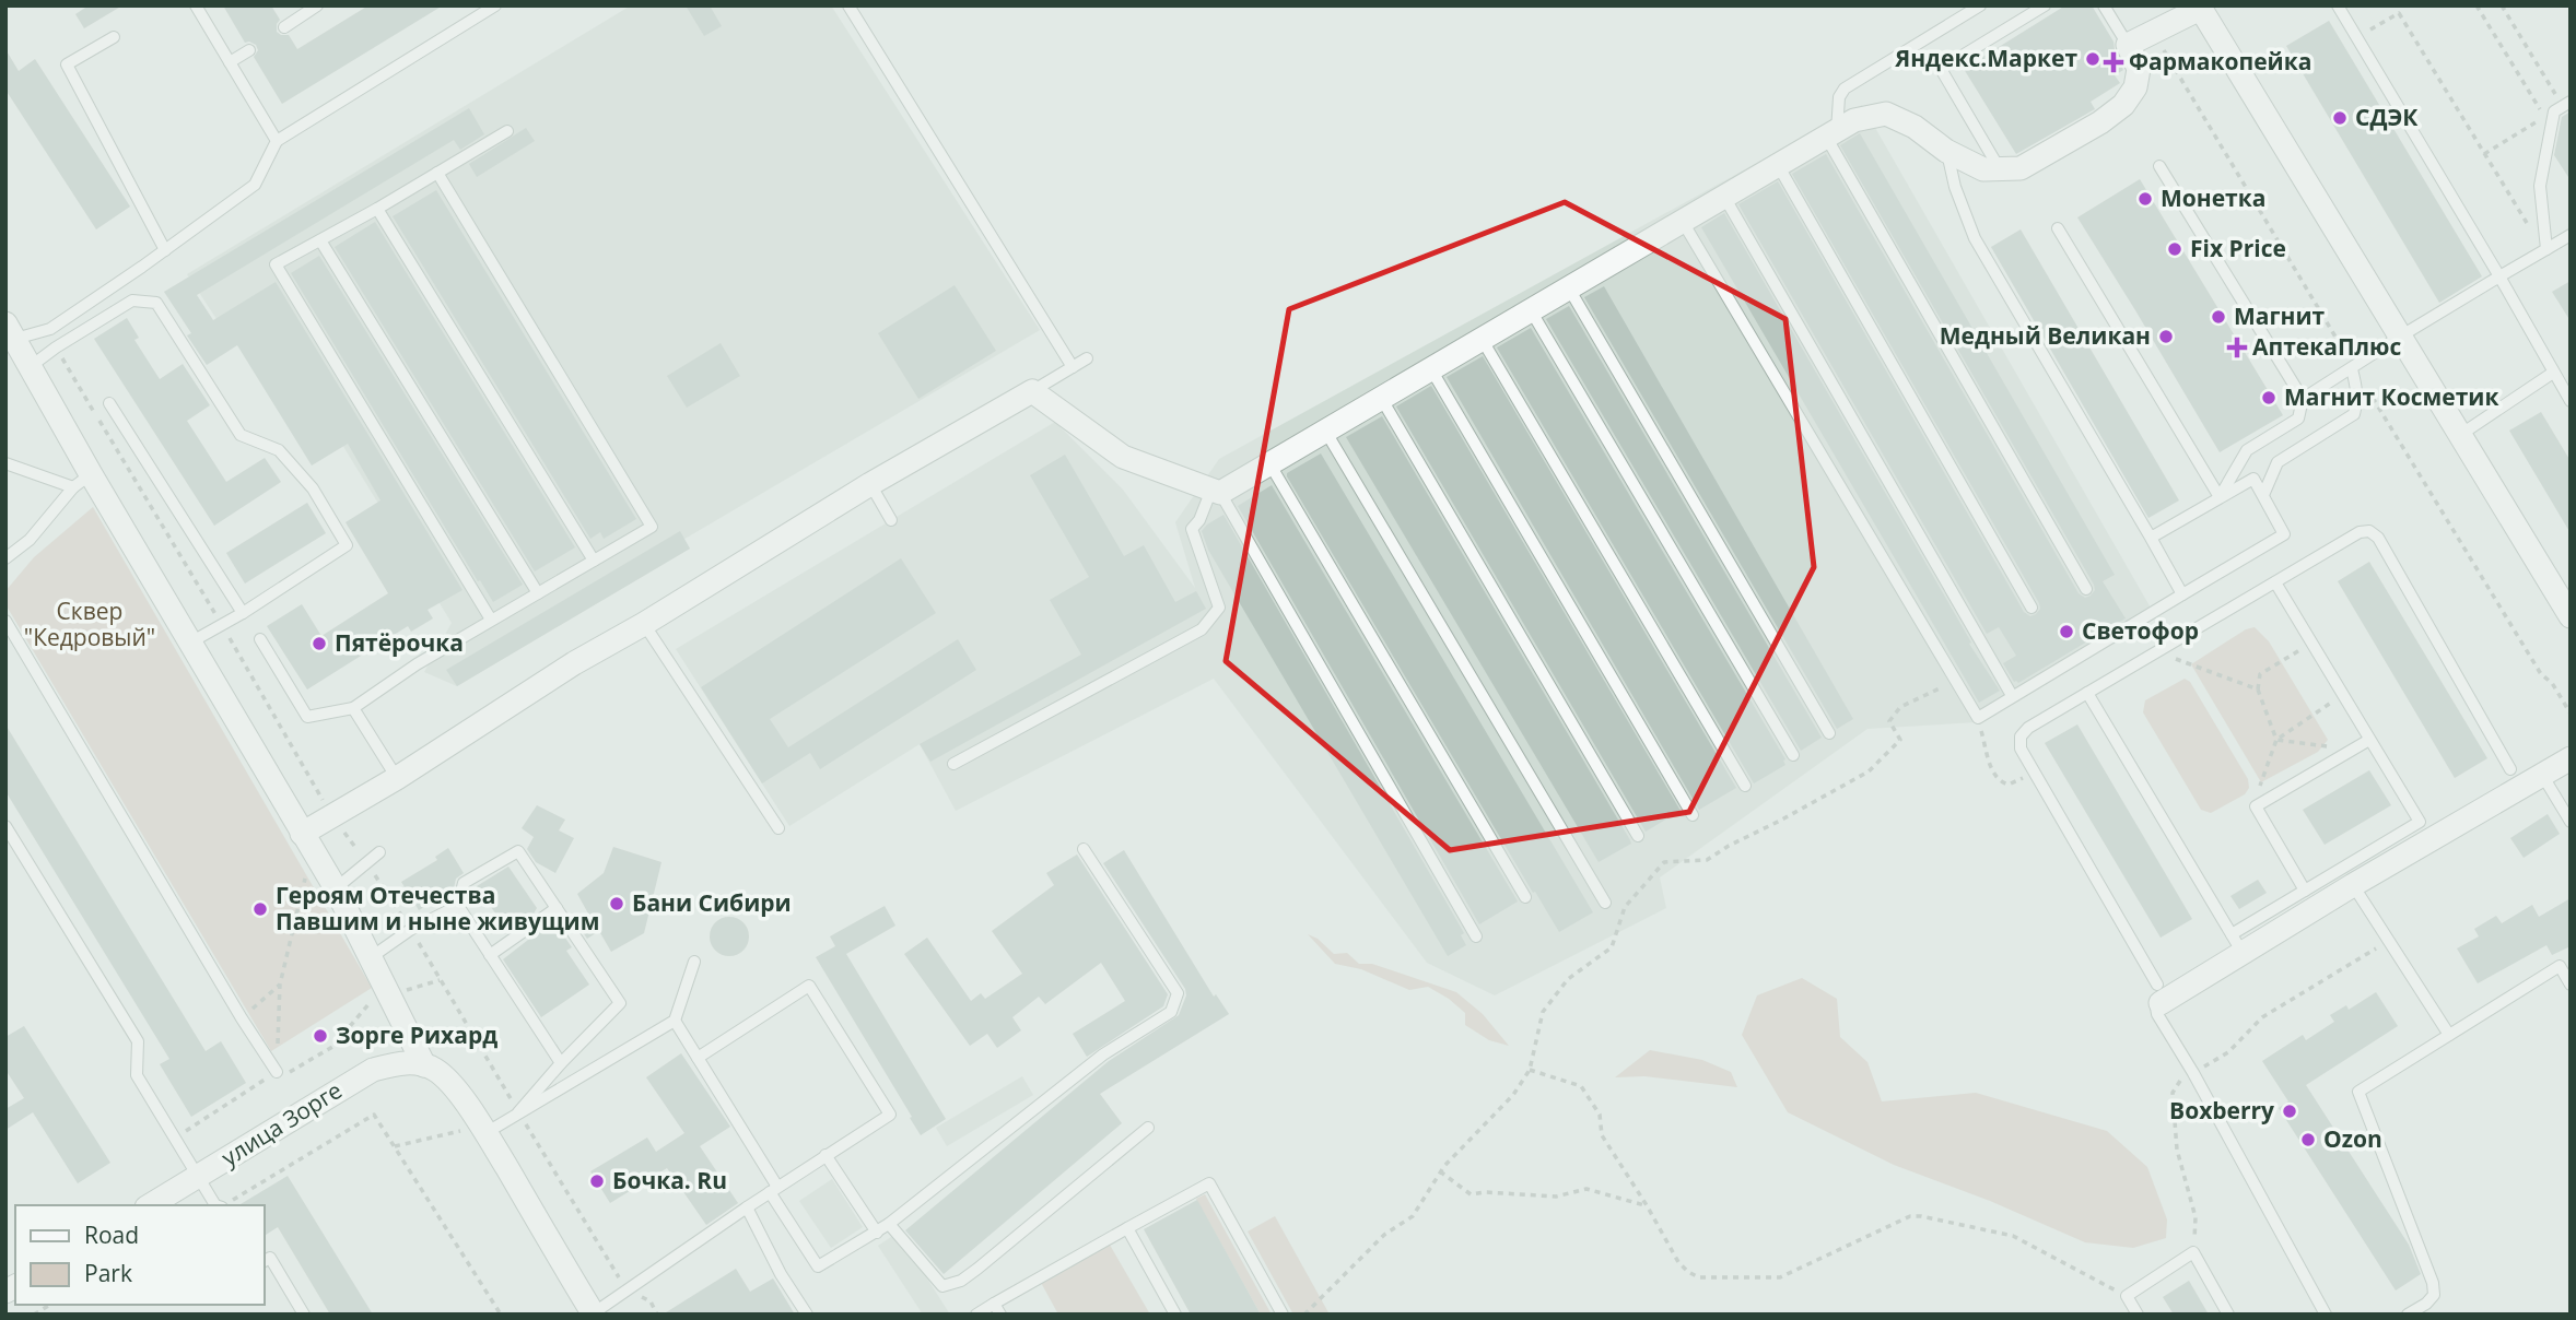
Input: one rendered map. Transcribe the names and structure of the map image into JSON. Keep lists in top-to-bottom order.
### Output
{
  "streets": {
    "street": ["улица Зорге"]
  },
  "parks": ["Сквер \"Кедровый\""],
  "places": {
    "other": [
      "Яндекс.Маркет",
      "СДЭК",
      "Монетка",
      "Fix Price",
      "Магнит",
      "Медный Великан",
      "Магнит Косметик",
      "Светофор",
      "Пятёрочка",
      "Бани Сибири",
      "Героям Отечества Павшим и ныне живущим",
      "Зорге Рихард",
      "Boxberry",
      "Ozon",
      "Бочка. Ru"
    ],
    "health": ["Фармакопейка", "АптекаПлюс"]
  },
  "legend": ["Road", "Park"]
}
